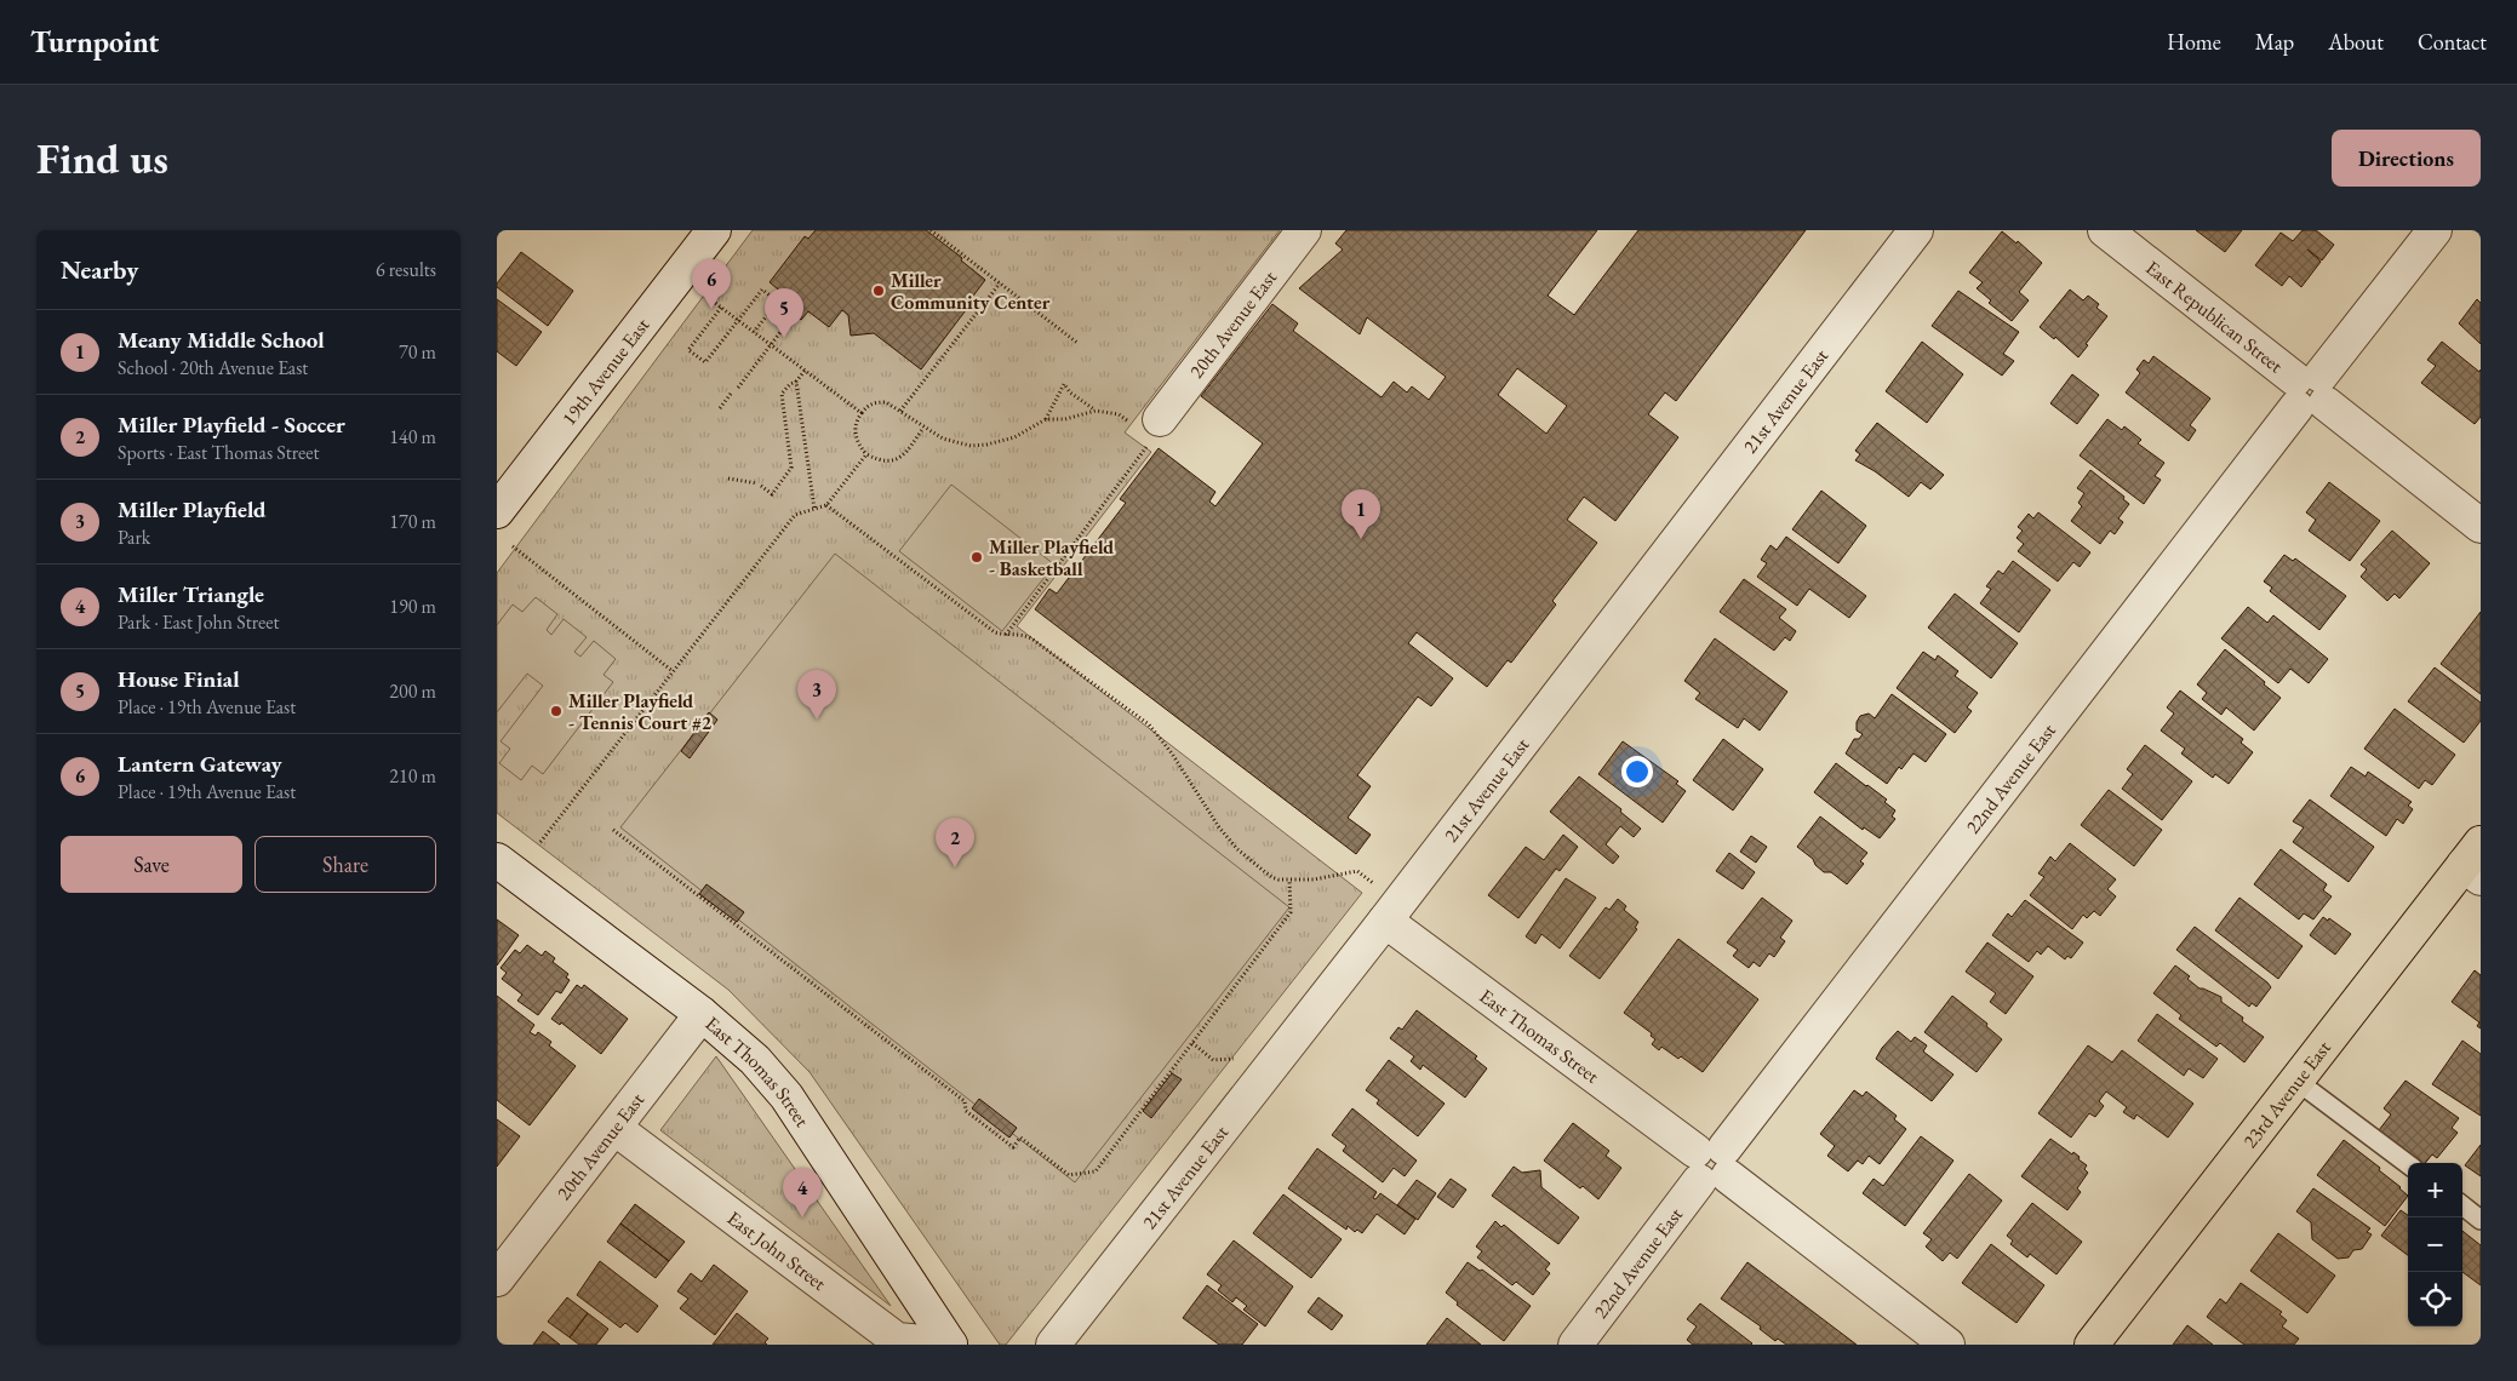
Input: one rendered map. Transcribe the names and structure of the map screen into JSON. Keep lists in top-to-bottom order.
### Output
{
  "streets": {
    "main road": ["23rd Avenue East"],
    "street": [
      "East Republican Street",
      "20th Avenue East",
      "19th Avenue East",
      "21st Avenue East",
      "22nd Avenue East",
      "East Thomas Street",
      "East John Street"
    ]
  },
  "crossings": [
    ["East Republican Street", "22nd Avenue East"],
    ["20th Avenue East", "East Thomas Street"],
    ["20th Avenue East", "East John Street"],
    ["21st Avenue East", "East Thomas Street"],
    ["22nd Avenue East", "East Thomas Street"],
    ["East Thomas Street", "East John Street"]
  ],
  "places": ["Miller Community Center", "Miller Playfield - Basketball", "Miller Playfield - Tennis Court #2"],
  "page": {
    "header": "Turnpoint",
    "nav": [
      "Home",
      "Map",
      "About",
      "Contact"
    ],
    "buttons": [
      "Directions",
      ["Save", "Share"]
    ],
    "title": "Find us",
    "heading": ["Nearby", "6 results"],
    "pins": [
      "6",
      "5",
      "1",
      "3",
      "2",
      "4"
    ],
    "list": [
      {
        "mark": "1",
        "name": "Meany Middle School",
        "note": "School · 20th Avenue East",
        "value": "70 m"
      },
      {
        "mark": "2",
        "name": "Miller Playfield - Soccer",
        "note": "Sports · East Thomas Street",
        "value": "140 m"
      },
      {
        "mark": "3",
        "name": "Miller Playfield",
        "note": "Park",
        "value": "170 m"
      },
      {
        "mark": "4",
        "name": "Miller Triangle",
        "note": "Park · East John Street",
        "value": "190 m"
      },
      {
        "mark": "5",
        "name": "House Finial",
        "note": "Place · 19th Avenue East",
        "value": "200 m"
      },
      {
        "mark": "6",
        "name": "Lantern Gateway",
        "note": "Place · 19th Avenue East",
        "value": "210 m"
      }
    ],
    "map_buttons": ["+", "−"]
  }
}
